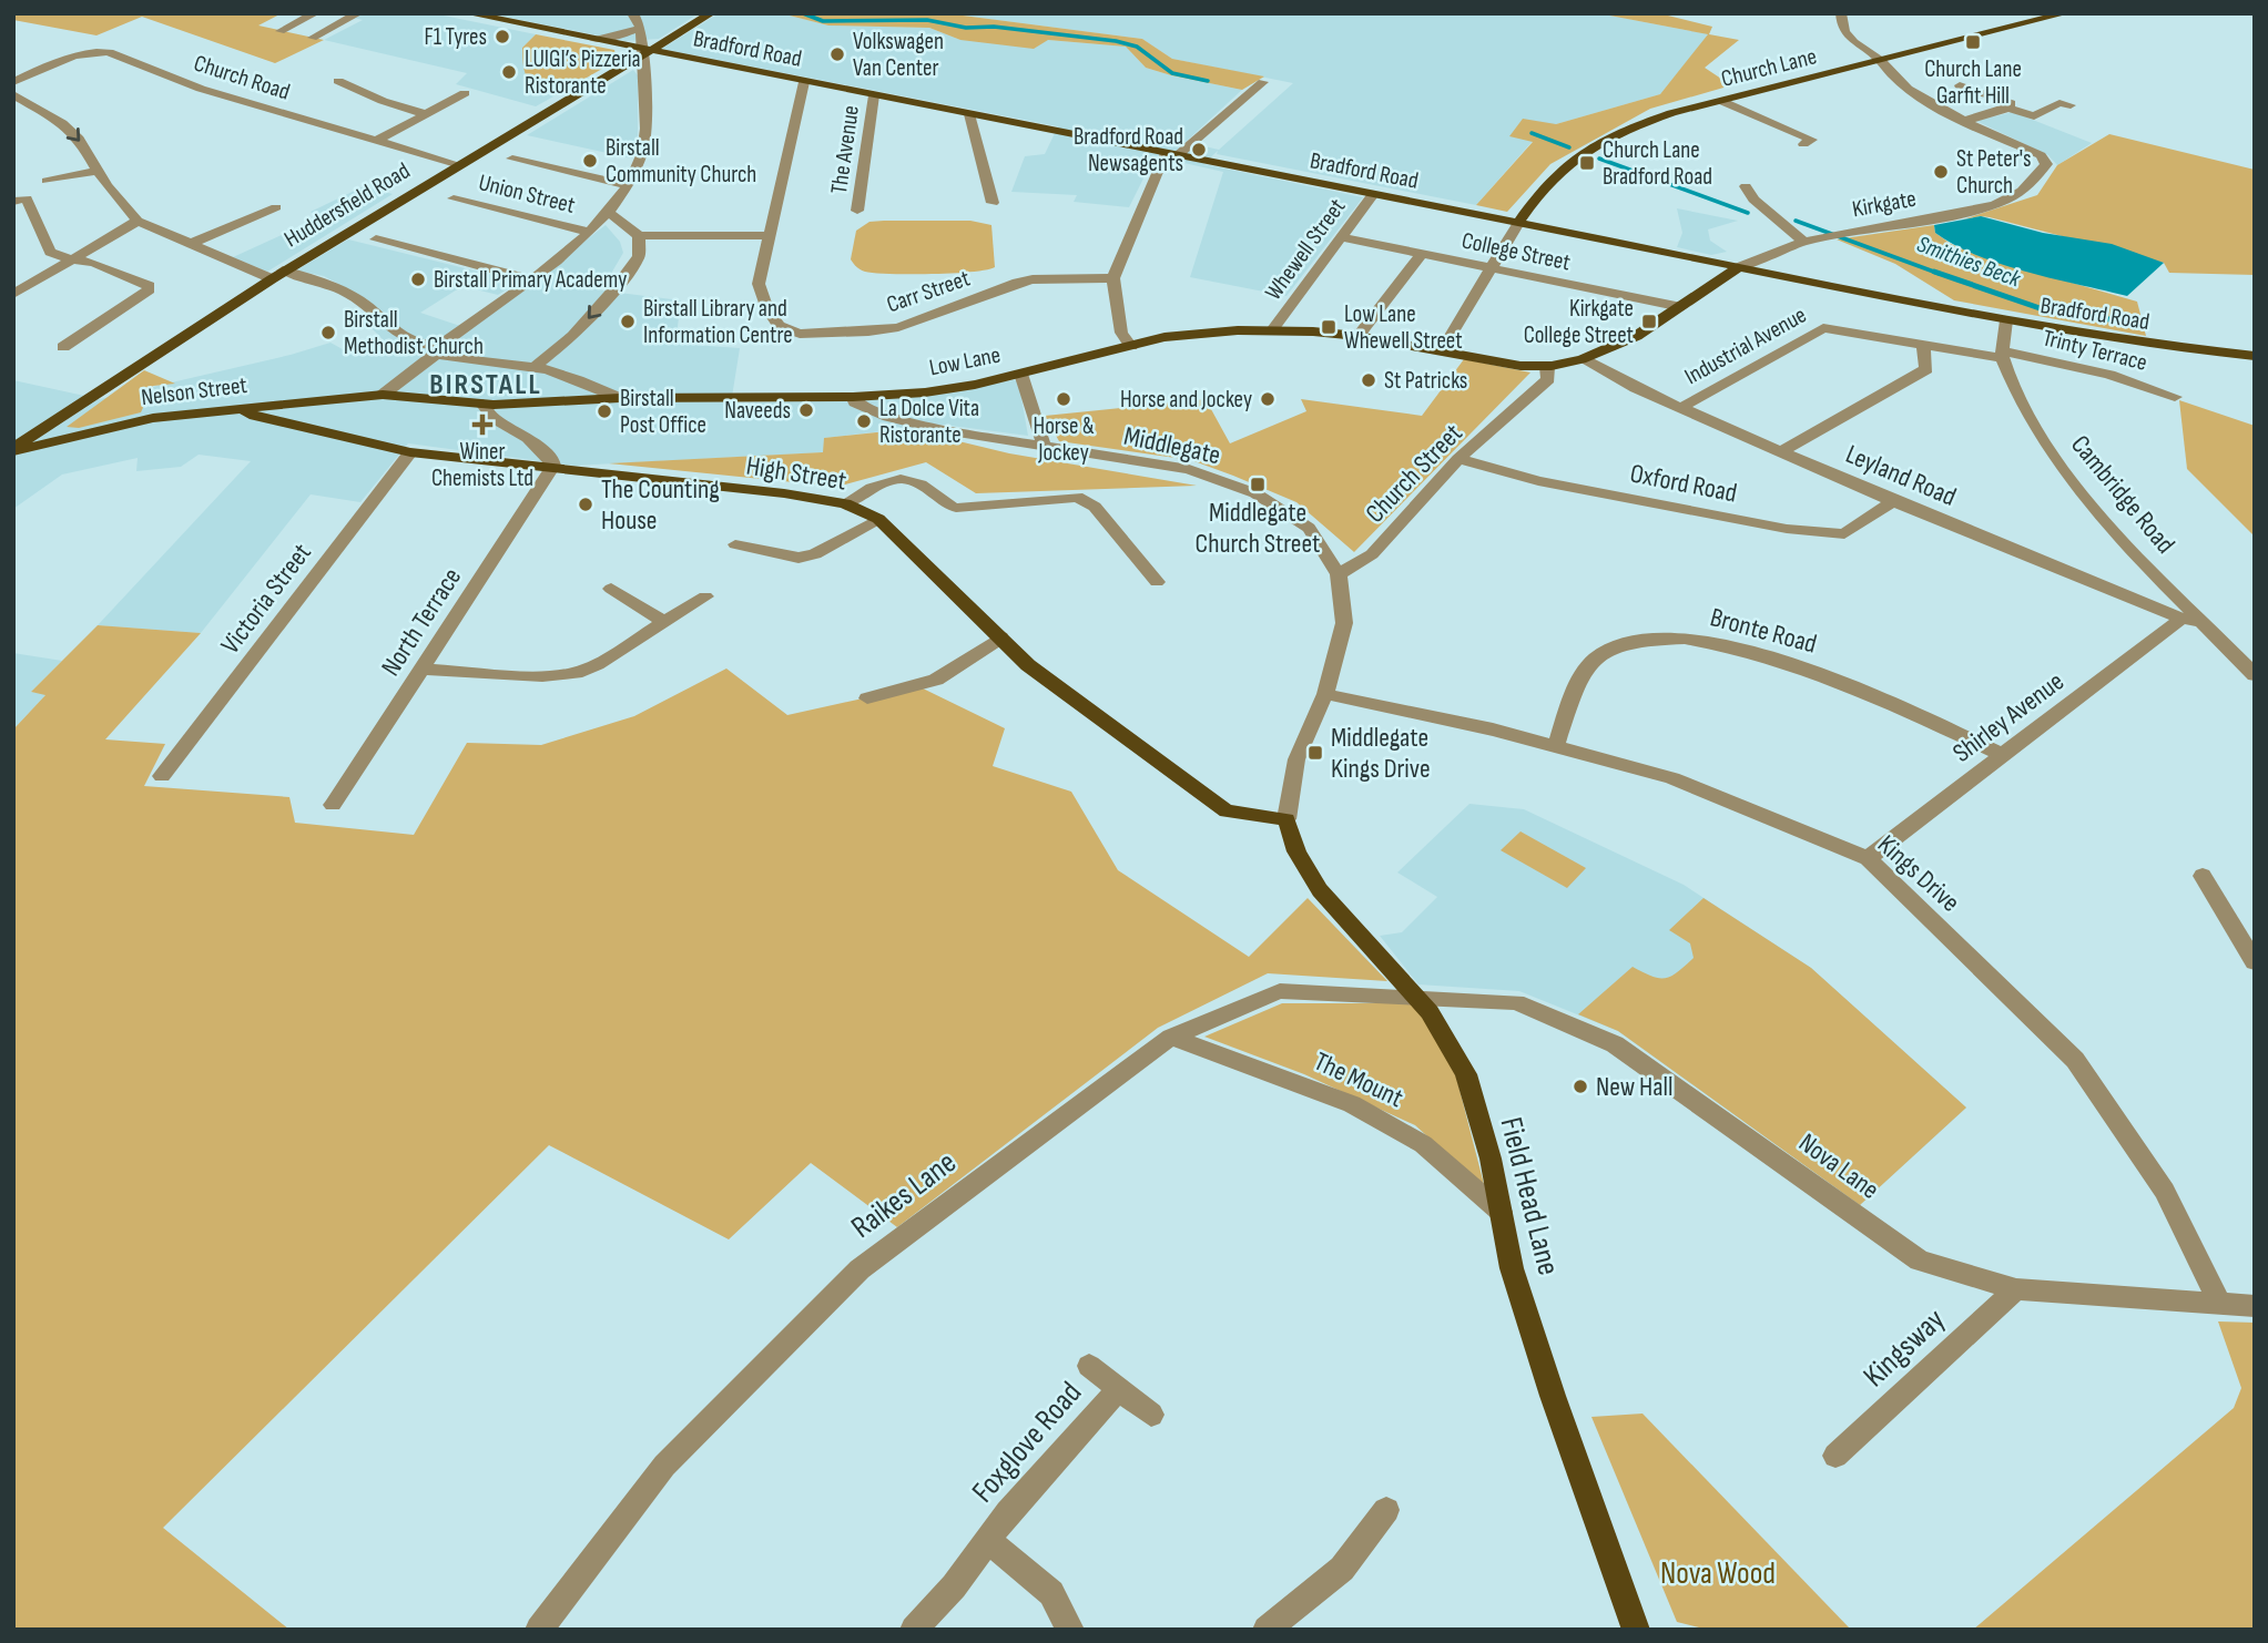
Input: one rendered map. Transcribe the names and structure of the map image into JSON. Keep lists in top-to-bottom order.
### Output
{
  "streets": {
    "main road": [
      "Bradford Road",
      "Church Lane",
      "Kirkgate",
      "Huddersfield Road",
      "Low Lane",
      "Nelson Street",
      "High Street",
      "Field Head Lane"
    ],
    "street": [
      "Church Road",
      "The Avenue",
      "Union Street",
      "Whewell Street",
      "College Street",
      "Carr Street",
      "Industrial Avenue",
      "Trinty Terrace",
      "Middlegate",
      "Church Street",
      "Leyland Road",
      "Oxford Road",
      "Cambridge Road",
      "Victoria Street",
      "North Terrace",
      "Bronte Road",
      "Shirley Avenue",
      "Kings Drive",
      "The Mount",
      "Nova Lane",
      "Raikes Lane",
      "Kingsway",
      "Foxglove Road"
    ]
  },
  "crossings": [
    ["Bradford Road", "Church Lane"],
    ["Bradford Road", "The Avenue"],
    ["Bradford Road", "Kirkgate"],
    ["Bradford Road", "Huddersfield Road"],
    ["Bradford Road", "Whewell Street"],
    ["Bradford Road", "Carr Street"],
    ["Church Lane", "Kirkgate"],
    ["Church Road", "Huddersfield Road"],
    ["Kirkgate", "College Street"],
    ["Kirkgate", "Low Lane"],
    ["Kirkgate", "Church Street"],
    ["Kirkgate", "Leyland Road"],
    ["Huddersfield Road", "Nelson Street"],
    ["Whewell Street", "College Street"],
    ["Whewell Street", "Low Lane"],
    ["Industrial Avenue", "Trinty Terrace"],
    ["Industrial Avenue", "Leyland Road"],
    ["Industrial Avenue", "Cambridge Road"],
    ["Trinty Terrace", "Cambridge Road"],
    ["Low Lane", "Nelson Street"],
    ["Low Lane", "Middlegate"],
    ["Low Lane", "Church Street"],
    ["Nelson Street", "High Street"],
    ["Middlegate", "High Street"],
    ["Middlegate", "Church Street"],
    ["Middlegate", "Kings Drive"],
    ["Middlegate", "Field Head Lane"],
    ["High Street", "Victoria Street"],
    ["High Street", "North Terrace"],
    ["High Street", "Field Head Lane"],
    ["Church Street", "Oxford Road"],
    ["Leyland Road", "Oxford Road"],
    ["Leyland Road", "Cambridge Road"],
    ["Leyland Road", "Shirley Avenue"],
    ["Bronte Road", "Shirley Avenue"],
    ["Bronte Road", "Kings Drive"],
    ["Shirley Avenue", "Kings Drive"],
    ["Kings Drive", "Nova Lane"],
    ["The Mount", "Raikes Lane"],
    ["The Mount", "Field Head Lane"],
    ["Nova Lane", "Raikes Lane"],
    ["Nova Lane", "Field Head Lane"],
    ["Nova Lane", "Kingsway"],
    ["Raikes Lane", "Field Head Lane"]
  ],
  "districts": ["BIRSTALL"],
  "water": ["Smithies Beck"],
  "parks": ["Nova Wood"],
  "places": {
    "other": [
      "F1 Tyres",
      "Volkswagen Van Center",
      "LUIGI’s Pizzeria Ristorante",
      "Bradford Road Newsagents",
      "Birstall Community Church",
      "St Peter's Church",
      "Birstall Primary Academy",
      "Birstall Library and Information Centre",
      "Birstall Methodist Church",
      "St Patricks",
      "Horse & Jockey",
      "Horse and Jockey",
      "Naveeds",
      "Birstall Post Office",
      "La Dolce Vita Ristorante",
      "The Counting House",
      "New Hall"
    ],
    "transit": [
      "Church Lane Garfit Hill",
      "Church Lane Bradford Road",
      "Kirkgate College Street",
      "Low Lane Whewell Street",
      "Middlegate Church Street",
      "Middlegate Kings Drive"
    ],
    "health": ["Winer Chemists Ltd"]
  }
}
